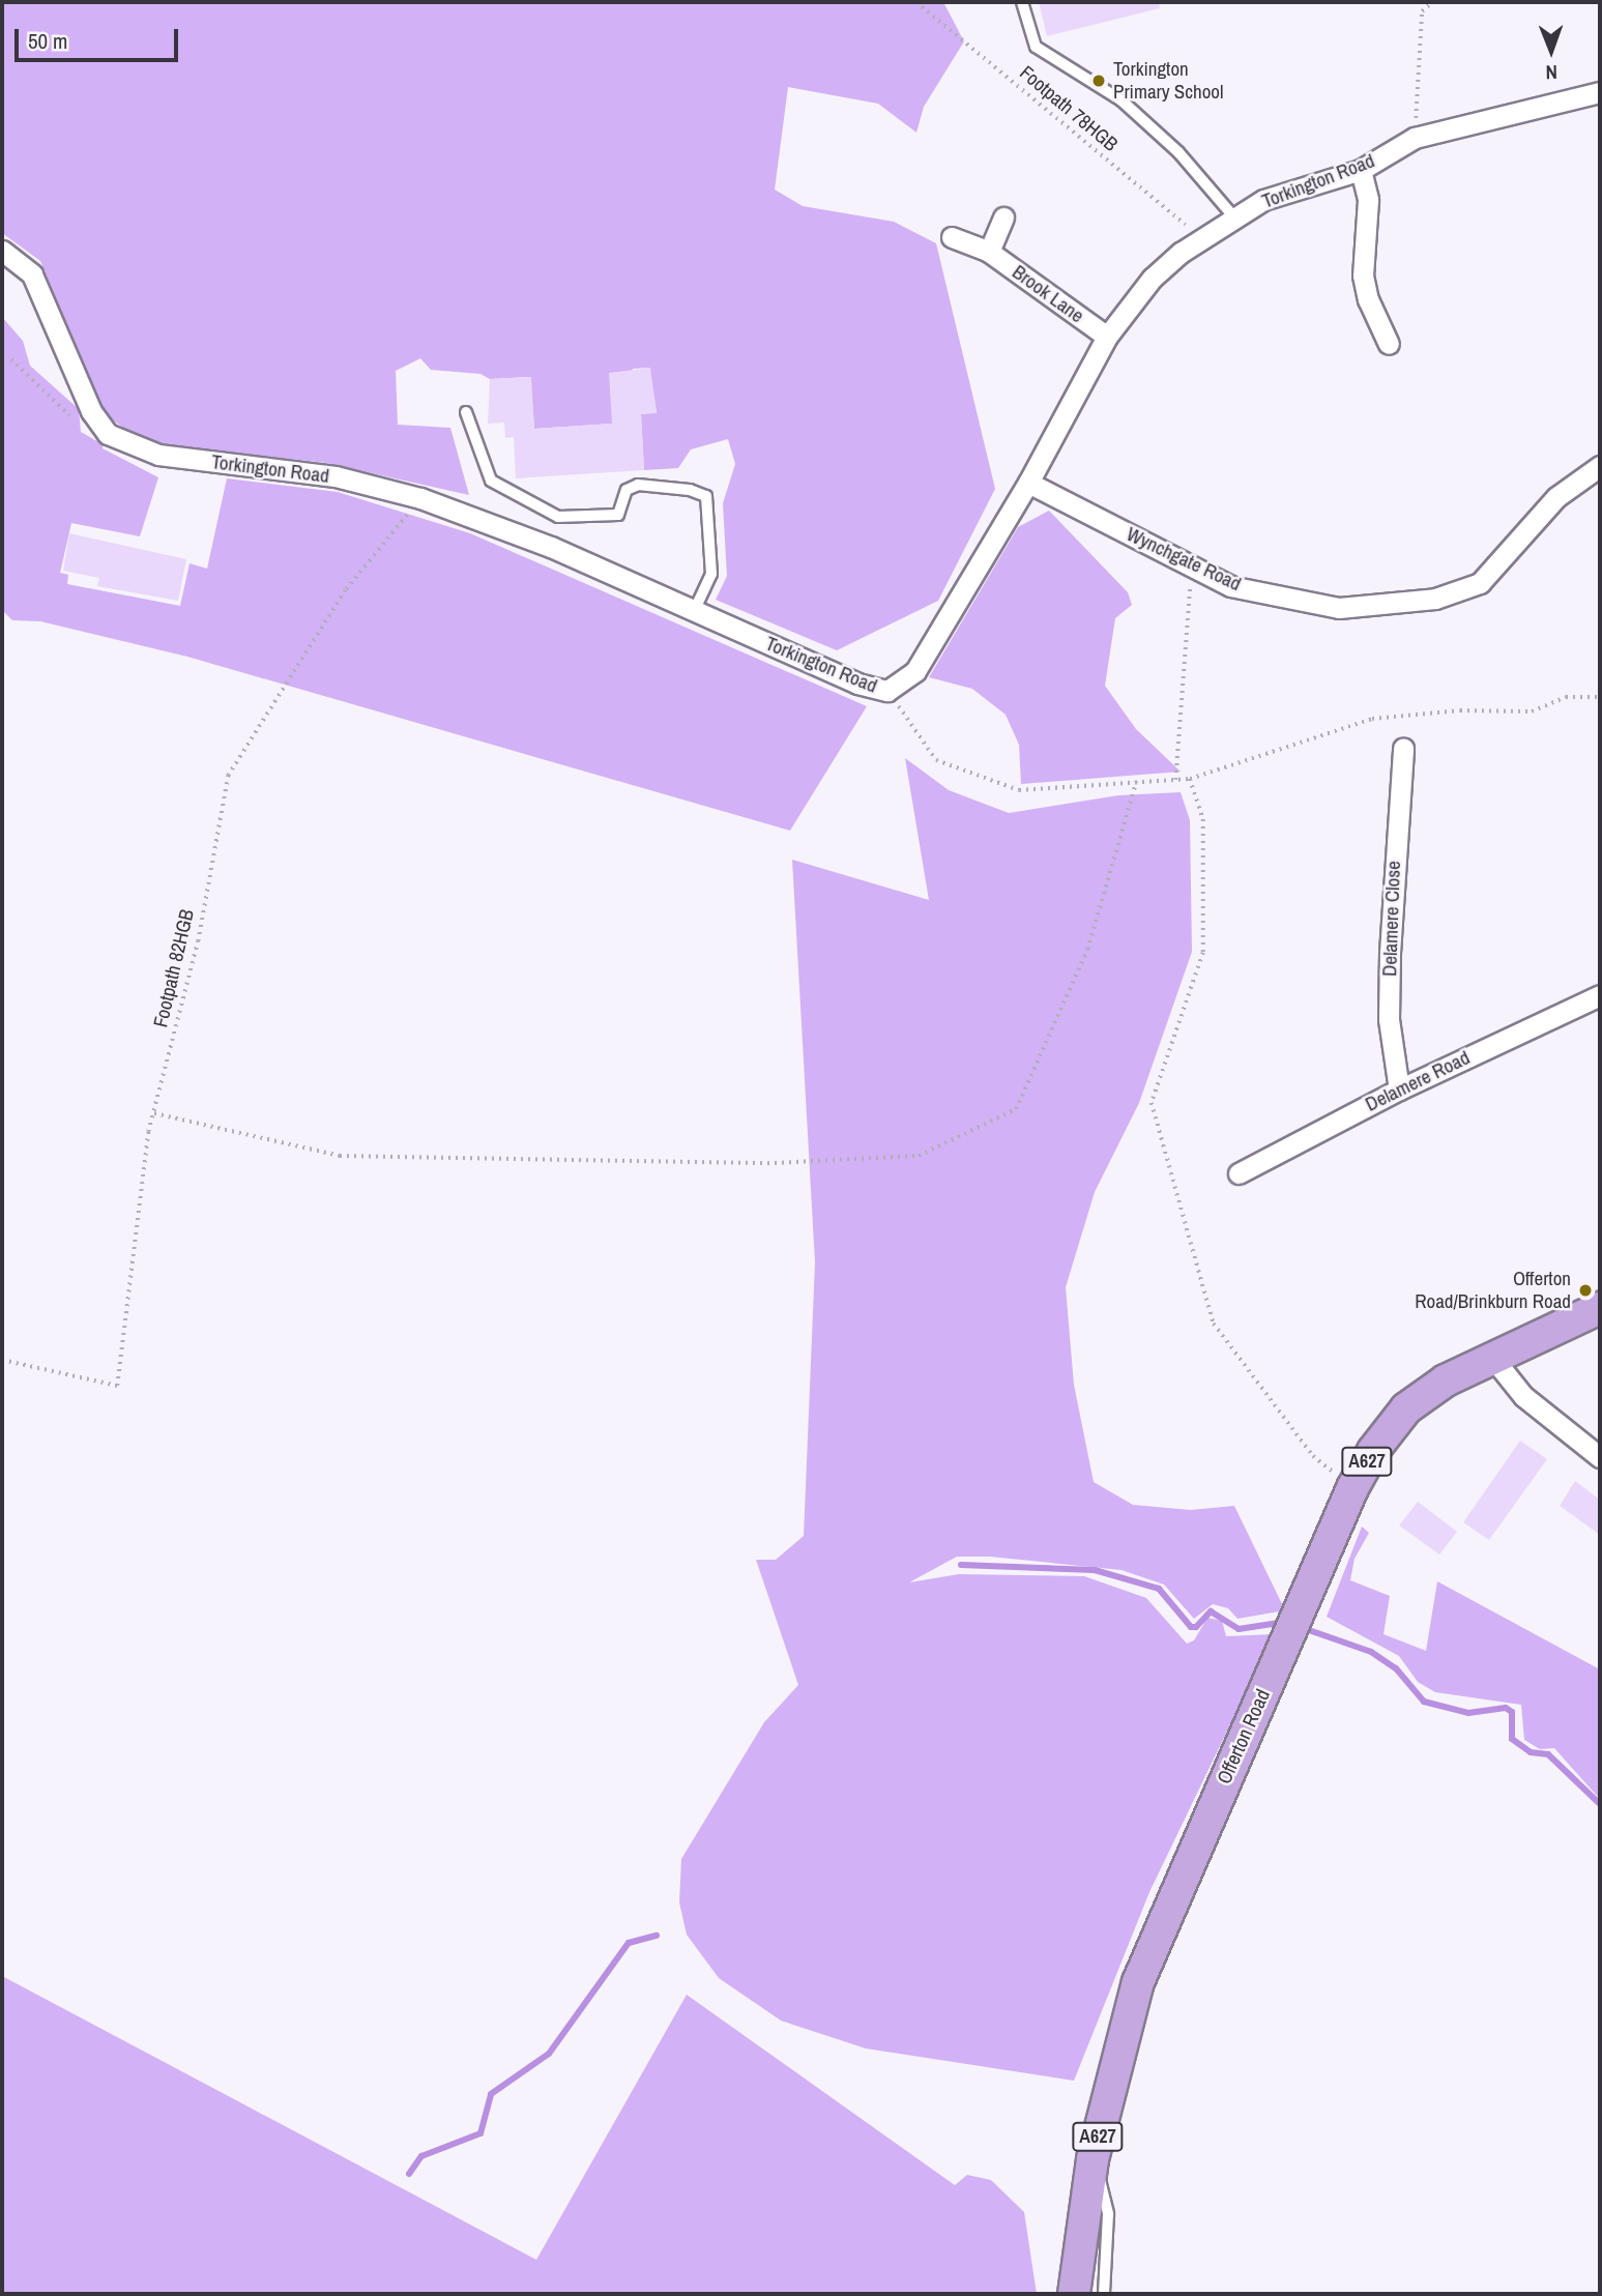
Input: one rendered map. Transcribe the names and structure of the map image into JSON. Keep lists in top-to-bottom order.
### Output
{
  "streets": {
    "main road": ["A627", "Offerton Road"],
    "street": [
      "Torkington Road",
      "Brook Lane",
      "Wynchgate Road",
      "Delamere Close",
      "Delamere Road"
    ],
    "path": ["Footpath 78HGB", "Footpath 82HGB"]
  },
  "crossings": [
    ["Footpath 78HGB", "Torkington Road"],
    ["Torkington Road", "Brook Lane"],
    ["Torkington Road", "Wynchgate Road"],
    ["Torkington Road", "Footpath 82HGB"],
    ["Delamere Close", "Delamere Road"]
  ],
  "places": ["Torkington Primary School", "Offerton Road/Brinkburn Road"],
  "scale_bar": "50 m",
  "north": "bottom"
}
